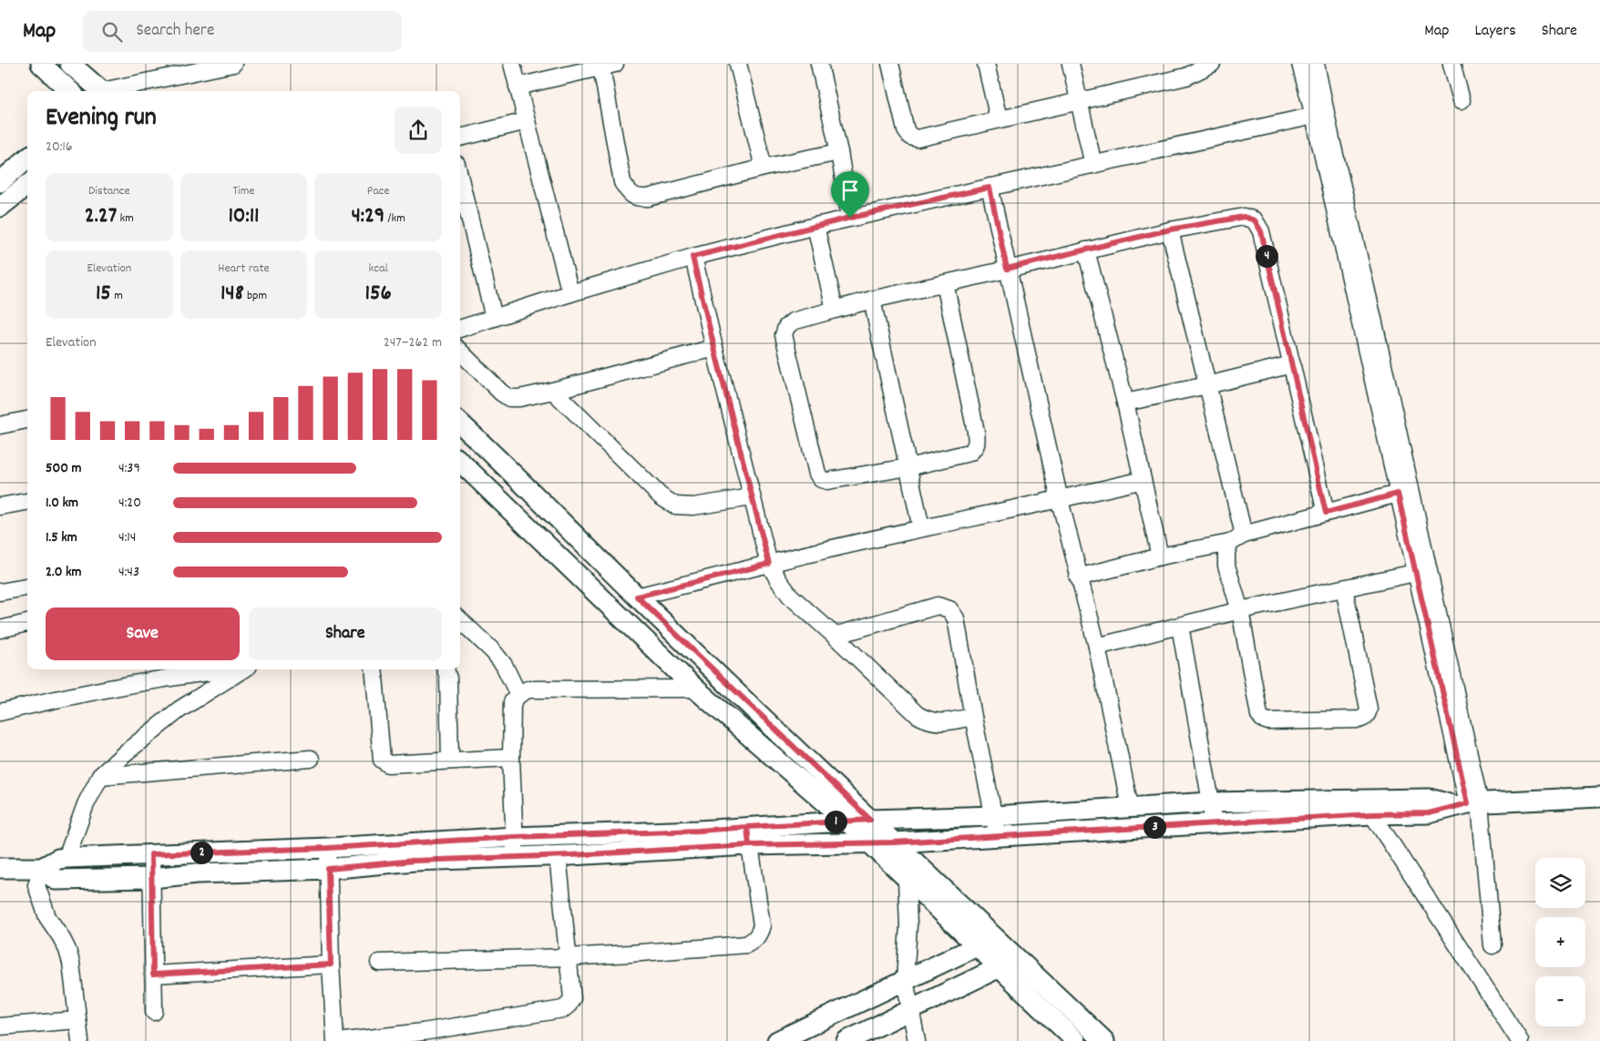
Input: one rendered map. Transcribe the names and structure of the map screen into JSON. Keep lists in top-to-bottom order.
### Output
{
  "page": {
    "header": "Map",
    "search": "Search here",
    "nav": ["Map", "Layers", "Share"],
    "heading": ["Evening run", "20:16"],
    "stats": [
      ["Distance", "2.27 km"],
      ["Time", "10:11"],
      ["Pace", "4:29 /km"],
      ["Elevation", "15 m"],
      ["Heart rate", "148 bpm"],
      ["kcal", "156"]
    ],
    "pins": [
      "4",
      "1",
      "3",
      "2"
    ],
    "chart": ["Elevation", "247–262 m"],
    "list": [
      {
        "name": "500 m",
        "note": "4:39"
      },
      {
        "name": "1.0 km",
        "note": "4:20"
      },
      {
        "name": "1.5 km",
        "note": "4:14"
      },
      {
        "name": "2.0 km",
        "note": "4:43"
      }
    ],
    "buttons": ["Save", "Share"],
    "map_buttons": ["+", "−"]
  }
}
